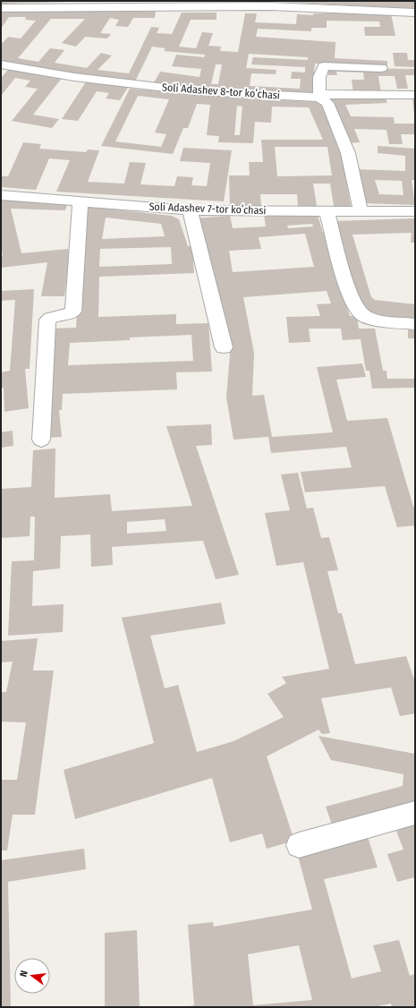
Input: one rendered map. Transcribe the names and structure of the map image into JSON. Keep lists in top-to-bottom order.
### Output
{
  "streets": {
    "street": ["Soli Adashev 8-tor koʻchasi", "Soli Adashev 7-tor koʻchasi"]
  },
  "north": "left"
}
